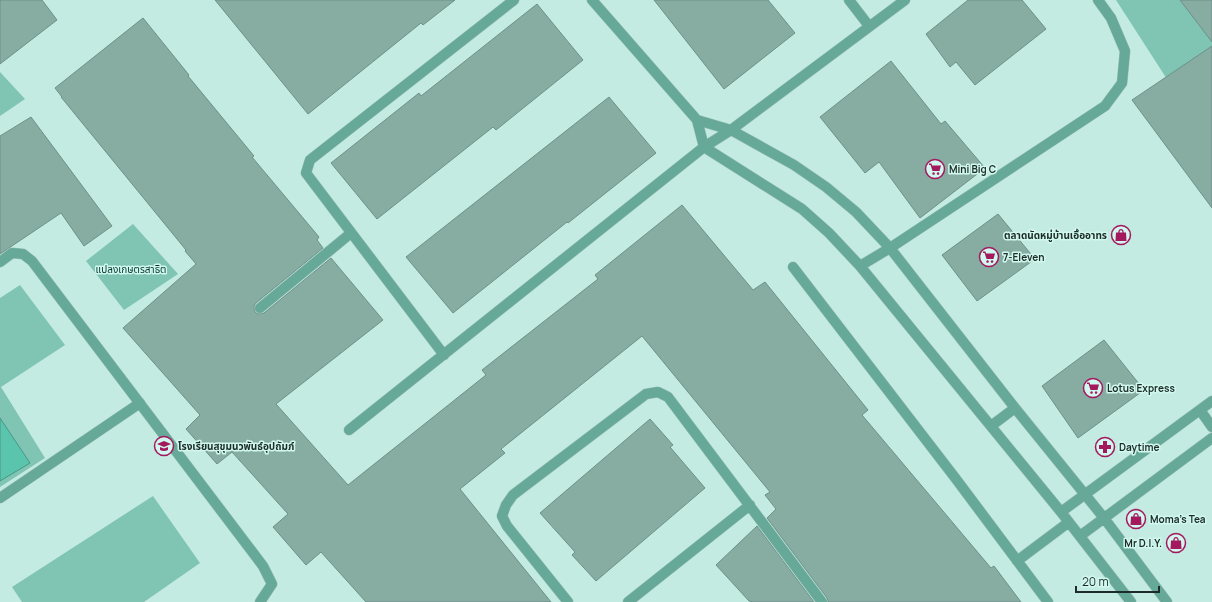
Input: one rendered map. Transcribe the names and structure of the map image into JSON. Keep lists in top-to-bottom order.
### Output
{
  "parks": ["แปลงเกษตรสาธิต"],
  "places": {
    "supermarket": ["Mini Big C", "7-Eleven", "Lotus Express"],
    "shop": ["ตลาดนัดหมู่บ้านเอื้ออาทร", "Moma's Tea", "Mr D.I.Y."],
    "school or university": ["โรงเรียนสุขุมนวพันธ์อุปถัมภ์"],
    "pharmacy": ["Daytime"]
  },
  "scale_bar": "20 m"
}
